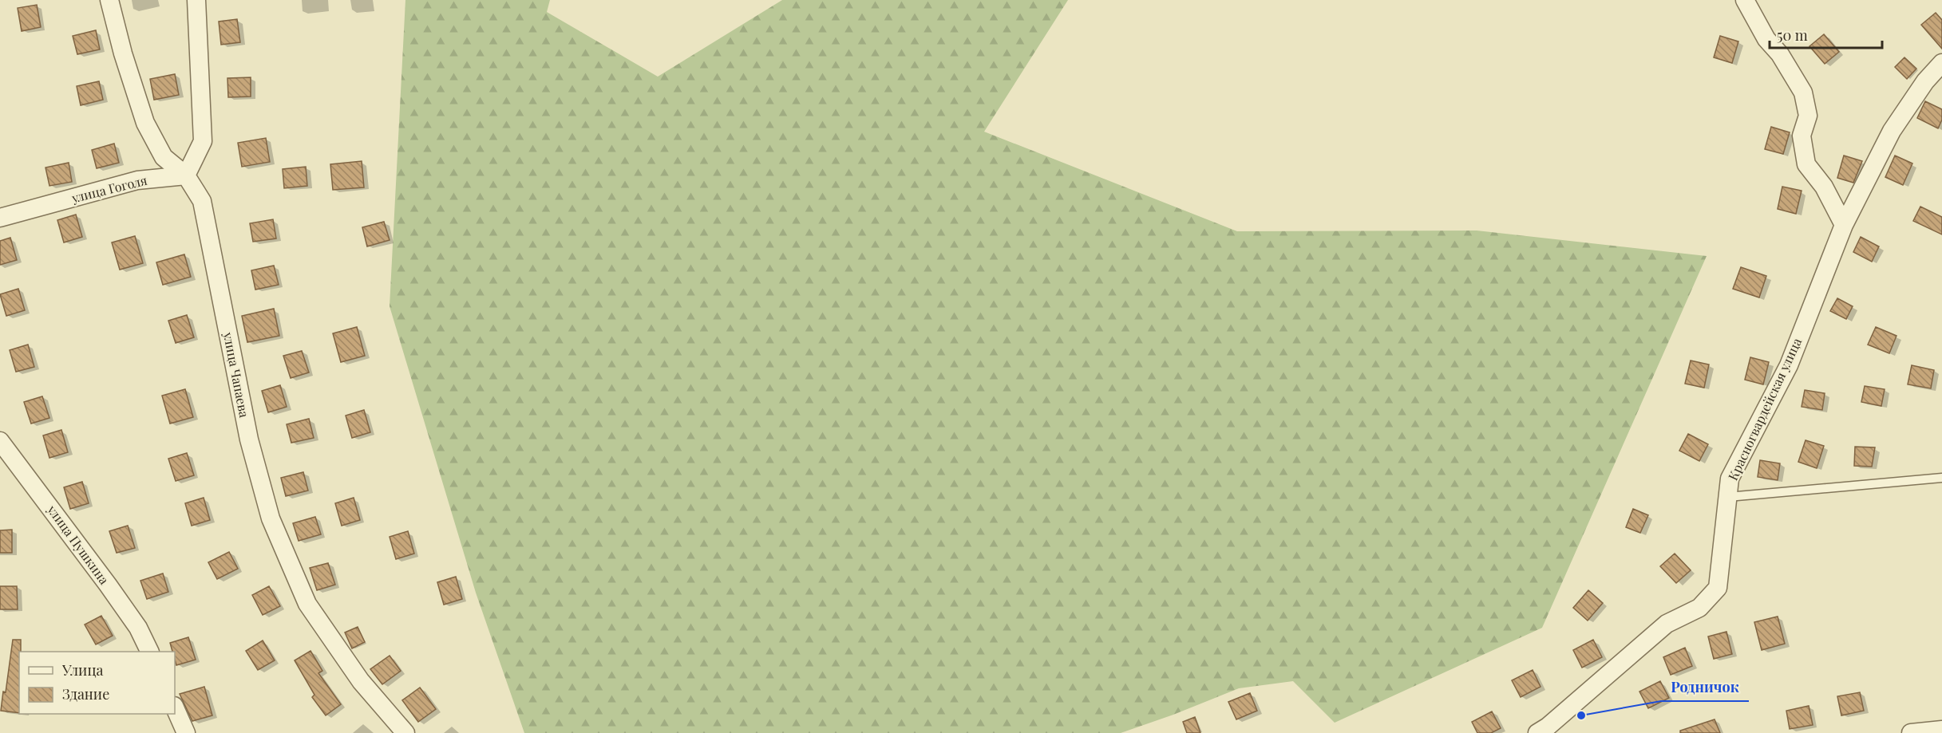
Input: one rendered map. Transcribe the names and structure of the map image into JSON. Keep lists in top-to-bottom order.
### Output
{
  "streets": {
    "street": [
      "улица Гоголя",
      "улица Чапаева",
      "Красногвардейская улица",
      "улица Пушкина"
    ]
  },
  "crossings": [
    ["улица Гоголя", "улица Чапаева"]
  ],
  "places": ["Родничок"],
  "legend": ["Улица", "Здание"],
  "scale_bar": "50 m"
}
